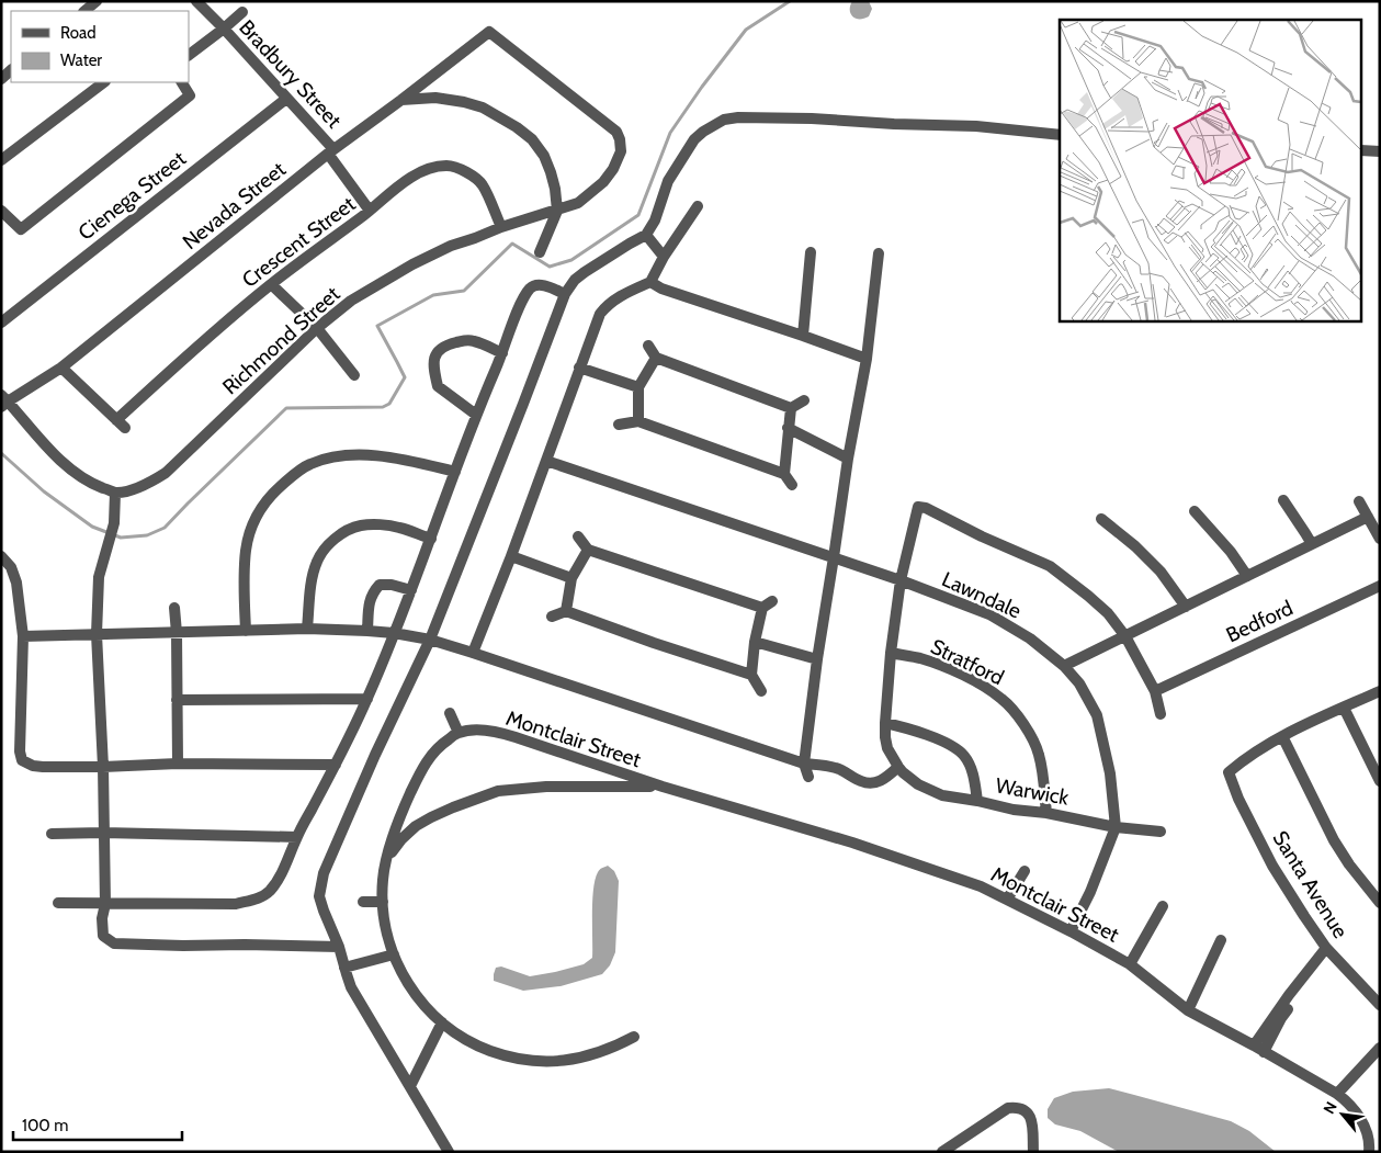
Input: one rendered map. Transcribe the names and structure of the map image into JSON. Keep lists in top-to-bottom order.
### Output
{
  "streets": {
    "street": [
      "Bradbury Street",
      "Cienega Street",
      "Nevada Street",
      "Crescent Street",
      "Richmond Street",
      "Lawndale",
      "Bedford",
      "Stratford",
      "Montclair Street",
      "Warwick",
      "Santa Avenue"
    ]
  },
  "crossings": [
    ["Bradbury Street", "Cienega Street"],
    ["Bradbury Street", "Nevada Street"],
    ["Bradbury Street", "Crescent Street"],
    ["Nevada Street", "Richmond Street"],
    ["Crescent Street", "Richmond Street"],
    ["Lawndale", "Warwick"],
    ["Stratford", "Warwick"]
  ],
  "legend": ["Road", "Water"],
  "scale_bar": "100 m",
  "north": "top left"
}
